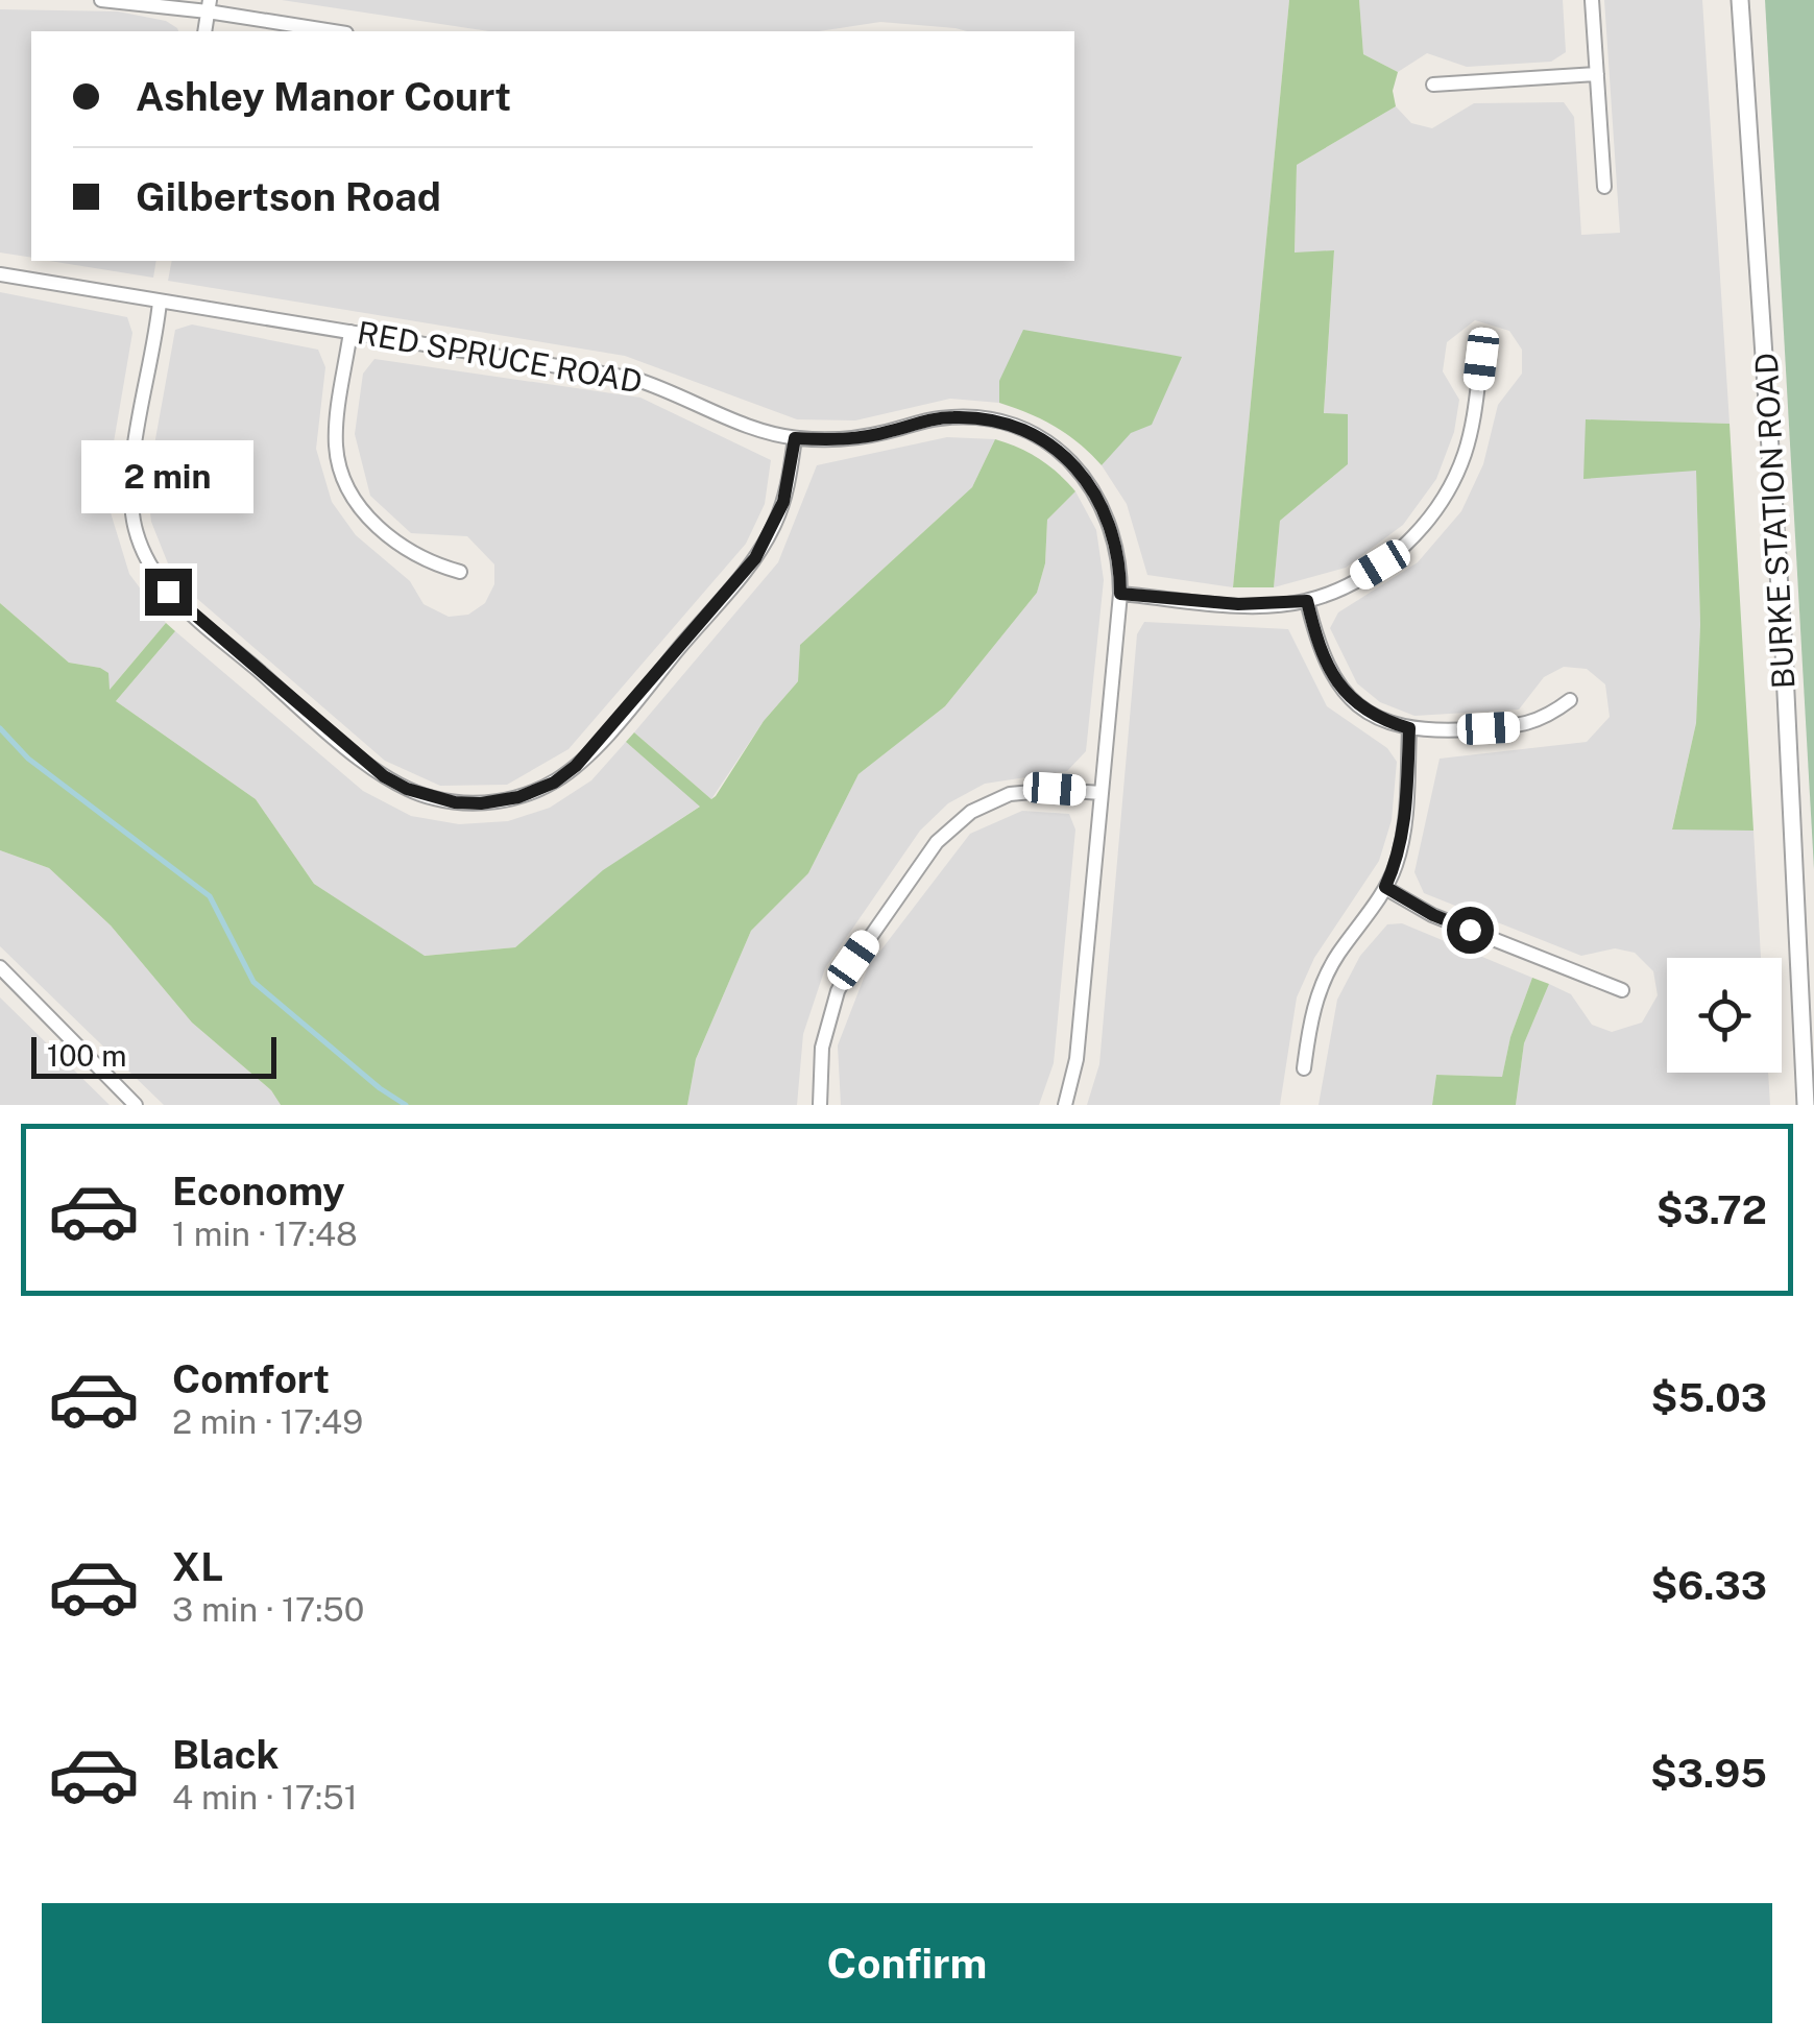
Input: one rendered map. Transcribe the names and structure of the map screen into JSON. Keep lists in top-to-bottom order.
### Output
{
  "streets": {
    "street": ["RED SPRUCE ROAD", "BURKE STATION ROAD"]
  },
  "scale_bar": "100 m",
  "page": {
    "banner": ["Ashley Manor Court", "Gilbertson Road"],
    "bubble": "2 min",
    "scale": "100 m",
    "list": [
      {
        "name": "Economy",
        "note": "1 min · 17:48",
        "value": "$3.72"
      },
      {
        "name": "Comfort",
        "note": "2 min · 17:49",
        "value": "$5.03"
      },
      {
        "name": "XL",
        "note": "3 min · 17:50",
        "value": "$6.33"
      },
      {
        "name": "Black",
        "note": "4 min · 17:51",
        "value": "$3.95"
      }
    ],
    "buttons": "Confirm"
  }
}
